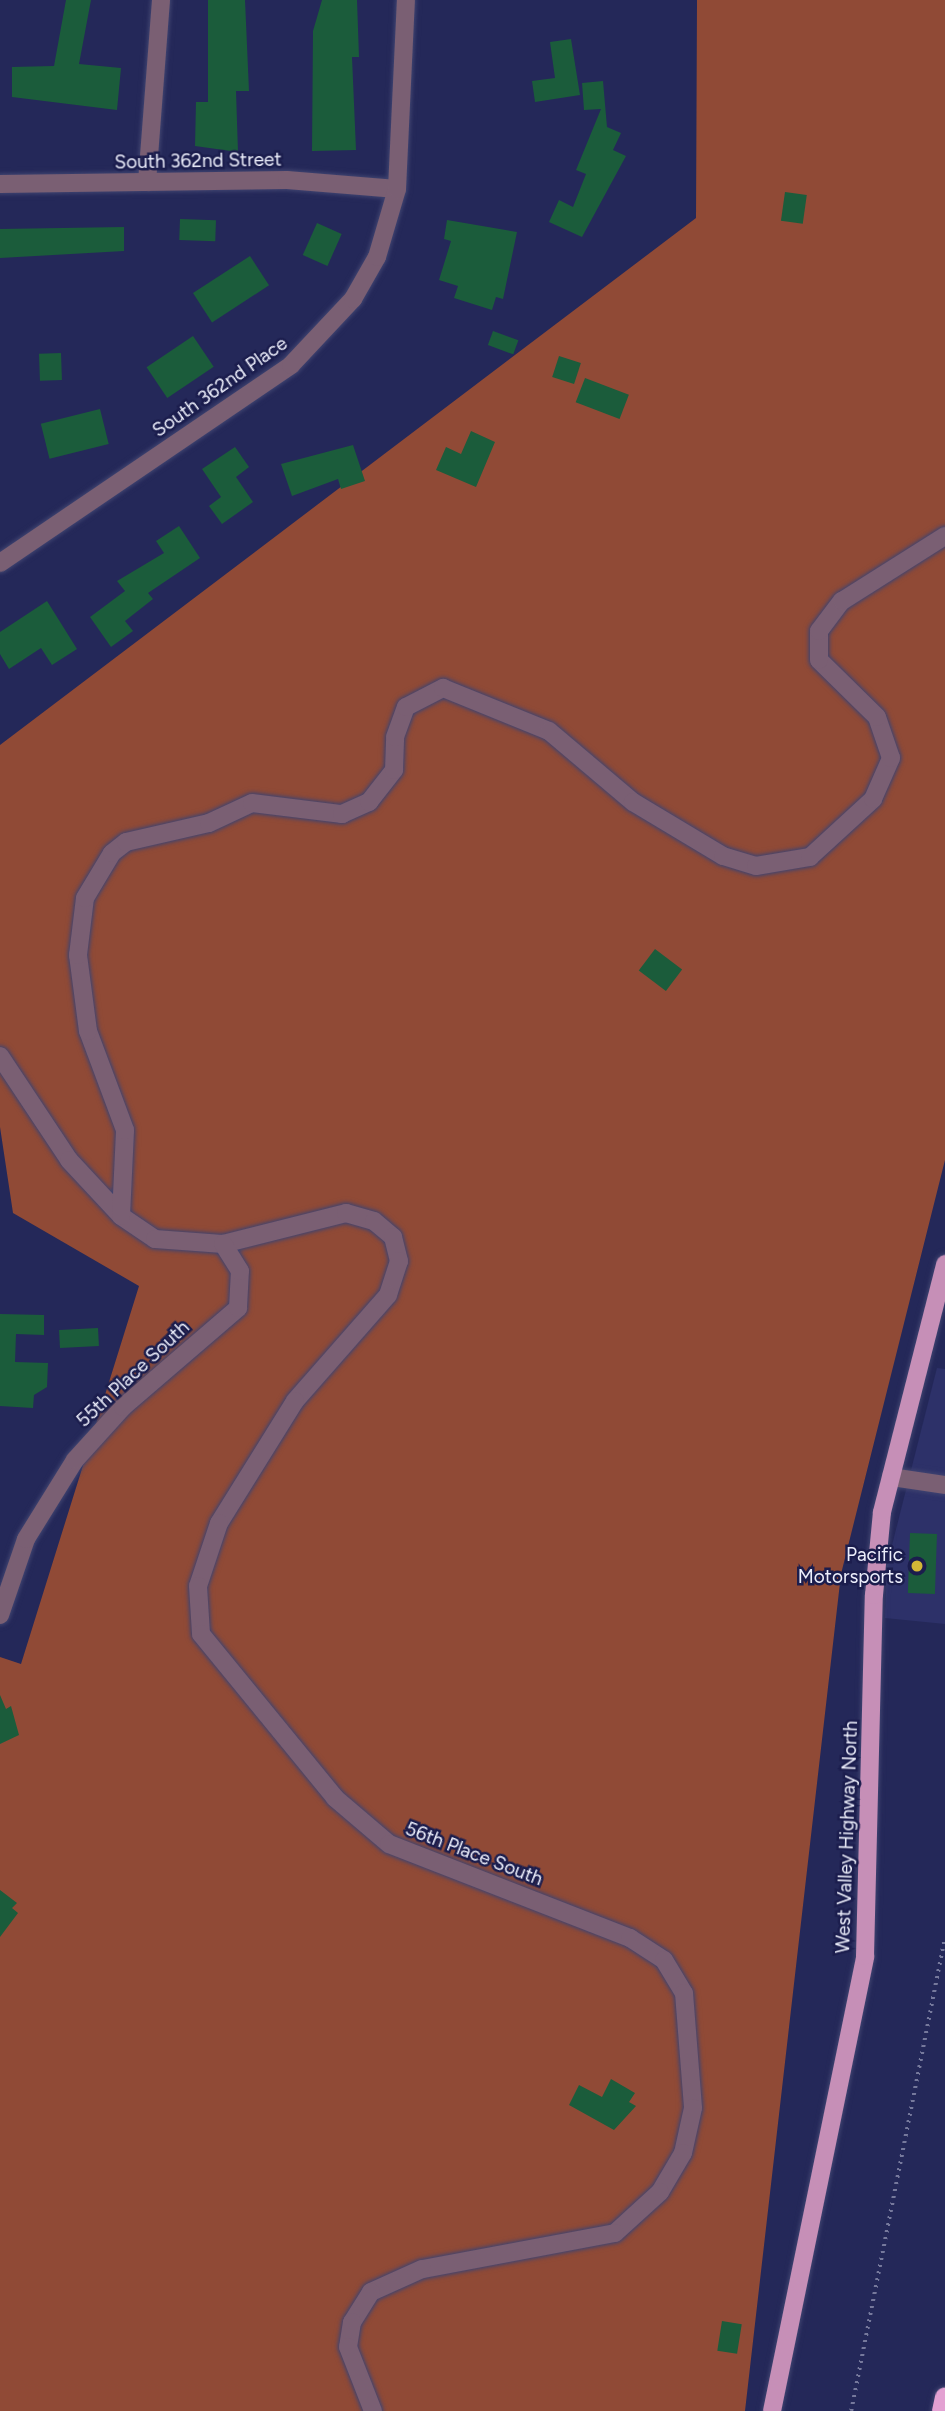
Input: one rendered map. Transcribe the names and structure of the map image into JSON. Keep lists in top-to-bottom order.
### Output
{
  "streets": {
    "main road": ["West Valley Highway North"],
    "street": [
      "South 362nd Street",
      "South 362nd Place",
      "55th Place South",
      "56th Place South"
    ]
  },
  "crossings": [
    ["South 362nd Street", "South 362nd Place"],
    ["55th Place South", "56th Place South"]
  ],
  "places": ["Pacific Motorsports"]
}
